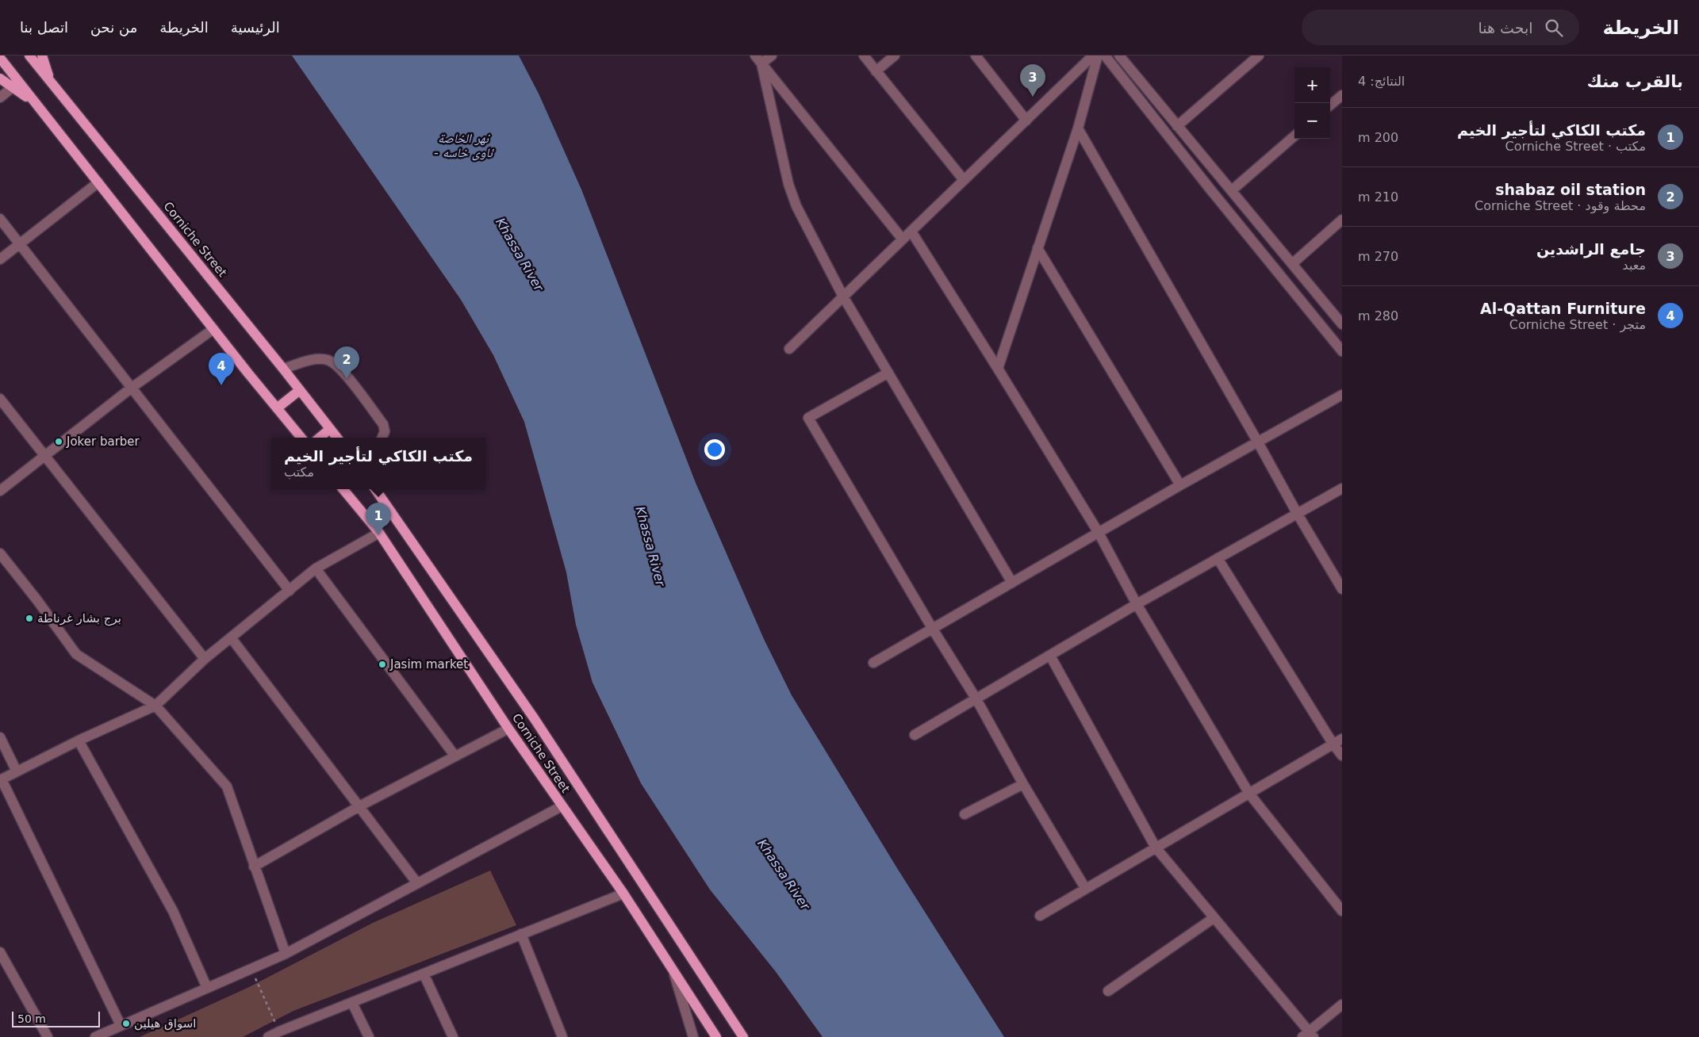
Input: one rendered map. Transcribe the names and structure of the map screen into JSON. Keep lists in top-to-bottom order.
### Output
{
  "streets": {
    "main road": ["Corniche Street"]
  },
  "water": ["نهر الخاصة - ئاوی خاسە", "Khassa River"],
  "places": [
    "Joker barber",
    "برج بشار غرناطة",
    "Jasim market",
    "اسواق هيلين"
  ],
  "scale_bar": "50 m",
  "page": {
    "header": "الخريطة",
    "search": "ابحث هنا",
    "nav": [
      "الرئيسية",
      "الخريطة",
      "من نحن",
      "اتصل بنا"
    ],
    "heading": ["بالقرب منك", "النتائج: 4"],
    "pins": [
      "3",
      "2",
      "4",
      "1"
    ],
    "map_buttons": ["+", "−"],
    "list": [
      {
        "mark": "1",
        "name": "مكتب الكاكي لتأجير الخيم",
        "note": "مكتب · Corniche Street",
        "value": "200 m"
      },
      {
        "mark": "2",
        "name": "shabaz oil station",
        "note": "محطة وقود · Corniche Street",
        "value": "210 m"
      },
      {
        "mark": "3",
        "name": "جامع الراشدين",
        "note": "معبد",
        "value": "270 m"
      },
      {
        "mark": "4",
        "name": "Al-Qattan Furniture",
        "note": "متجر · Corniche Street",
        "value": "280 m"
      }
    ],
    "popup": ["مكتب الكاكي لتأجير الخيم", "مكتب"],
    "scale": "50 m"
  }
}
